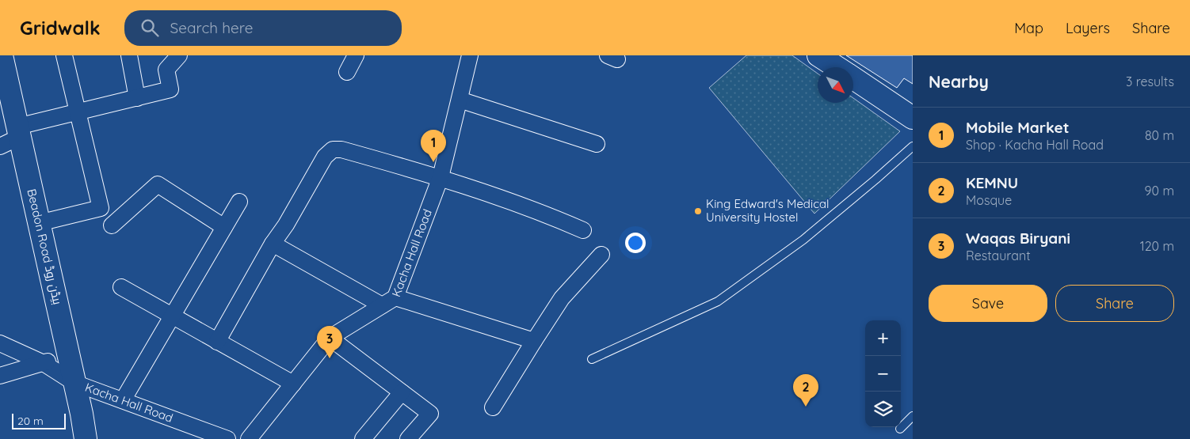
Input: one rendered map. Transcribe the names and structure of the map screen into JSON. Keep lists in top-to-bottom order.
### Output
{
  "streets": {
    "street": ["Beadon Road بیڈن روڈ", "Kacha Hall Road"]
  },
  "crossings": [
    ["Beadon Road بیڈن روڈ", "Kacha Hall Road"]
  ],
  "places": ["King Edward's Medical University Hostel"],
  "scale_bar": "20 m",
  "north": "bottom right",
  "page": {
    "header": "Gridwalk",
    "search": "Search here",
    "nav": ["Map", "Layers", "Share"],
    "heading": ["Nearby", "3 results"],
    "list": [
      {
        "mark": "1",
        "name": "Mobile Market",
        "note": "Shop · Kacha Hall Road",
        "value": "80 m"
      },
      {
        "mark": "2",
        "name": "KEMNU",
        "note": "Mosque",
        "value": "90 m"
      },
      {
        "mark": "3",
        "name": "Waqas Biryani",
        "note": "Restaurant",
        "value": "120 m"
      }
    ],
    "pins": ["1", "3", "2"],
    "buttons": ["Save", "Share"],
    "map_buttons": ["+", "−"],
    "scale": "20 m"
  }
}
